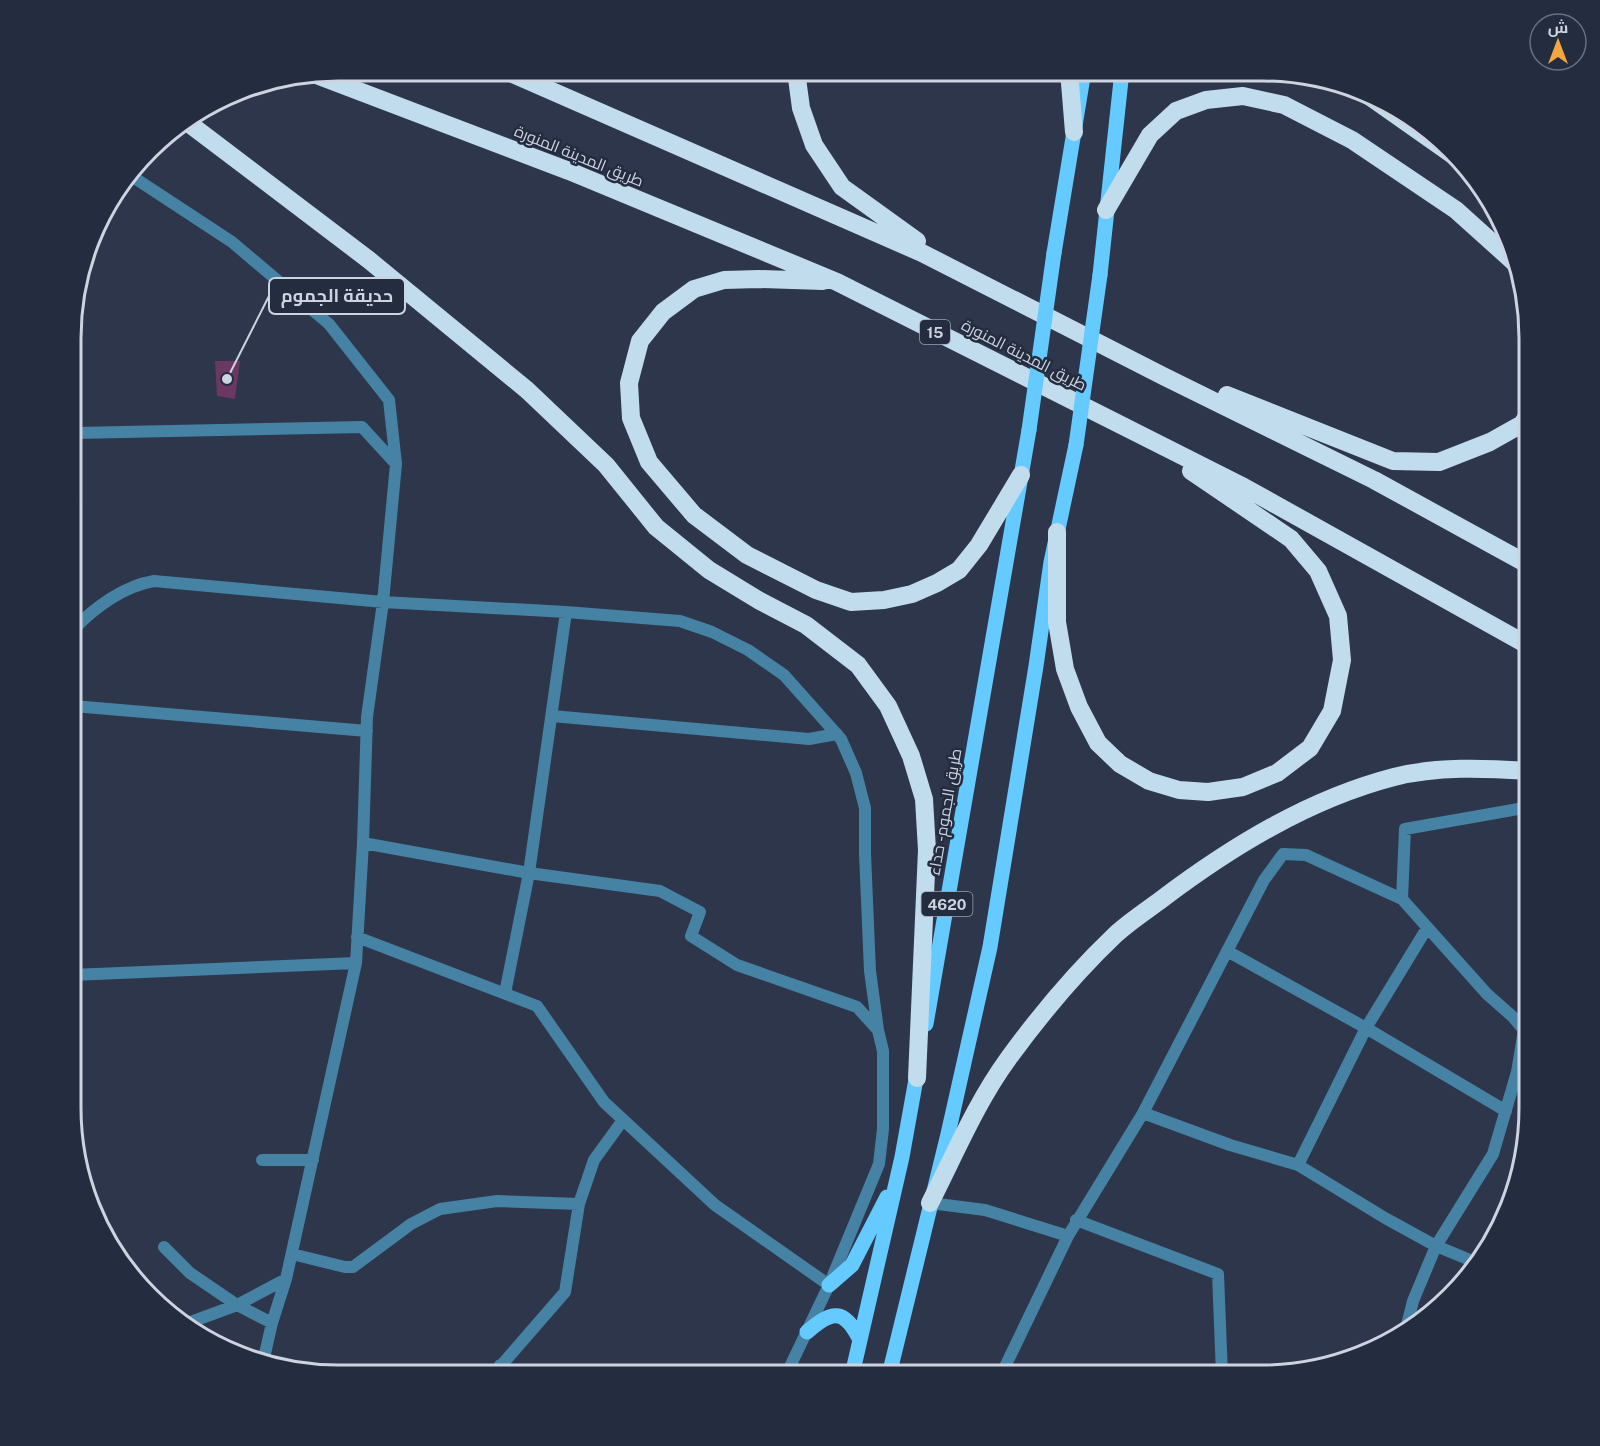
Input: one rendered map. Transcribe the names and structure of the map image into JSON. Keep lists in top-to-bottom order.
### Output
{
  "streets": {
    "highway": ["طريق المدينة المنورة", "15"],
    "main road": ["طريق الجموم - حداء", "4620"]
  },
  "places": ["حديقة الجموم"],
  "north": "top"
}
